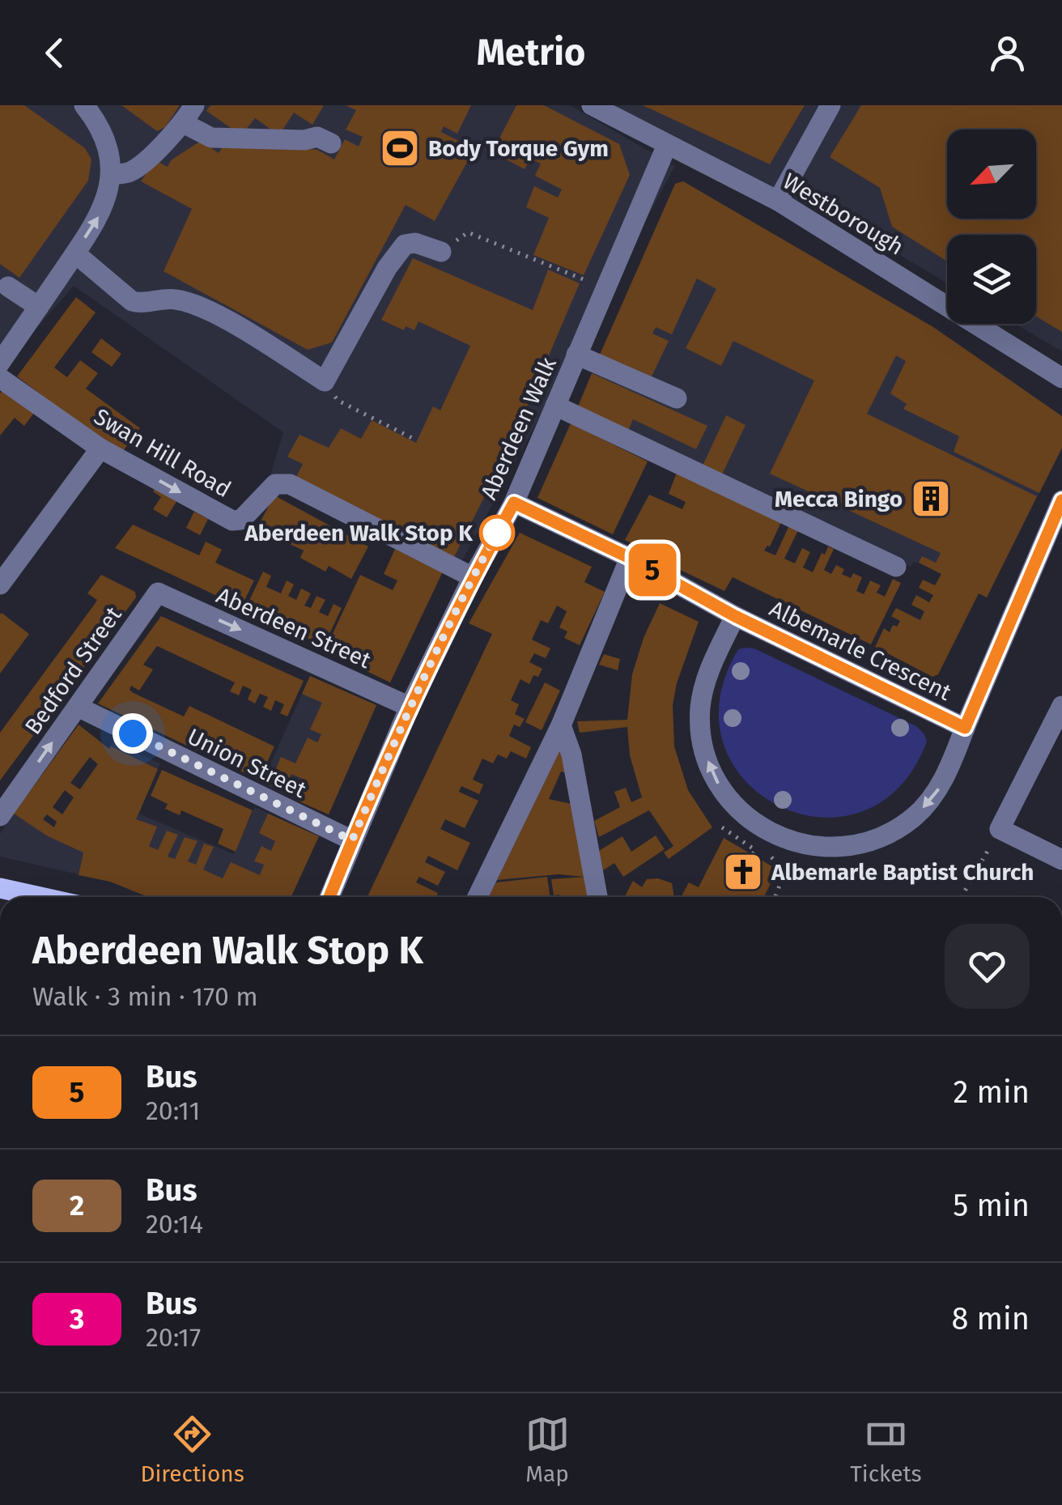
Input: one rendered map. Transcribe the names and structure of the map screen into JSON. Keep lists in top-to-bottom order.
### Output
{
  "streets": {
    "street": [
      "Westborough",
      "Aberdeen Walk",
      "Swan Hill Road",
      "Aberdeen Street",
      "Albemarle Crescent",
      "Bedford Street",
      "Union Street"
    ]
  },
  "crossings": [
    ["Westborough", "Aberdeen Walk"],
    ["Aberdeen Walk", "Swan Hill Road"],
    ["Aberdeen Walk", "Aberdeen Street"],
    ["Aberdeen Walk", "Albemarle Crescent"],
    ["Aberdeen Walk", "Union Street"],
    ["Aberdeen Street", "Bedford Street"],
    ["Bedford Street", "Union Street"]
  ],
  "one_way": ["Aberdeen Street", "Bedford Street"],
  "places": {
    "sports": ["Body Torque Gym"],
    "building": ["Mecca Bingo"],
    "other": ["Aberdeen Walk Stop K"],
    "church": ["Albemarle Baptist Church"]
  },
  "lines": ["bus line 5"],
  "north": "bottom left",
  "page": {
    "header": "Metrio",
    "on_map": "5",
    "heading": ["Aberdeen Walk Stop K", "Walk · 3 min · 170 m"],
    "list": [
      {
        "mark": "5",
        "name": "Bus",
        "note": "20:11",
        "value": "2 min"
      },
      {
        "mark": "2",
        "name": "Bus",
        "note": "20:14",
        "value": "5 min"
      },
      {
        "mark": "3",
        "name": "Bus",
        "note": "20:17",
        "value": "8 min"
      }
    ],
    "tabs": ["Directions", "Map", "Tickets"]
  }
}
